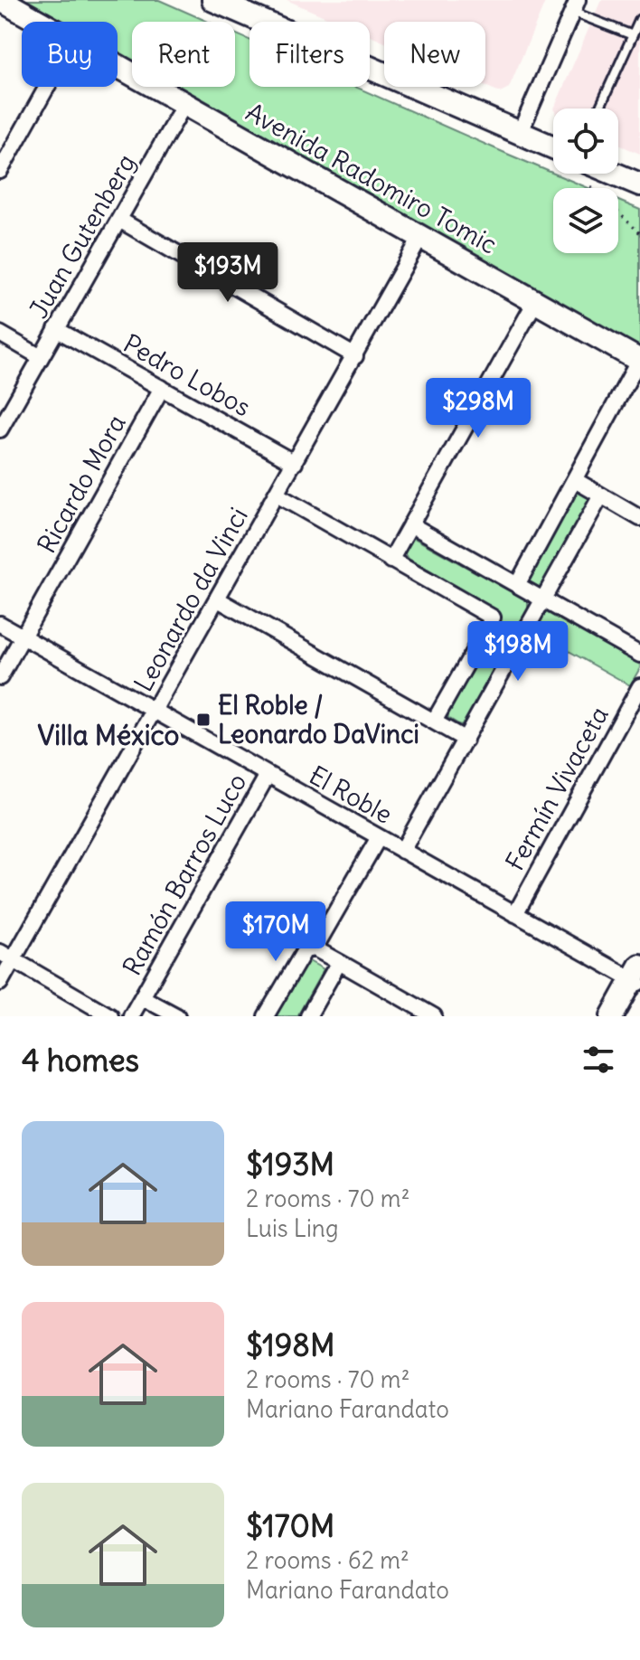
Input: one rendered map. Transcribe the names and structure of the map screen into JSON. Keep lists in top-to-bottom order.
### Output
{
  "streets": {
    "street": [
      "Avenida Radomiro Tomic",
      "Juan Gutenberg",
      "Pedro Lobos",
      "Ricardo Mora",
      "Leonardo da Vinci",
      "Fermín Vivaceta",
      "El Roble",
      "Ramón Barros Luco"
    ]
  },
  "crossings": [
    ["Avenida Radomiro Tomic", "Juan Gutenberg"],
    ["Avenida Radomiro Tomic", "Leonardo da Vinci"],
    ["Juan Gutenberg", "Pedro Lobos"],
    ["Pedro Lobos", "Ricardo Mora"],
    ["Pedro Lobos", "Leonardo da Vinci"],
    ["Ricardo Mora", "El Roble"],
    ["Leonardo da Vinci", "El Roble"],
    ["Fermín Vivaceta", "El Roble"],
    ["El Roble", "Ramón Barros Luco"]
  ],
  "districts": ["Villa México"],
  "places": {
    "transit": ["El Roble / Leonardo DaVinci"]
  },
  "page": {
    "chip": [
      "Buy",
      "Rent",
      "Filters",
      "New"
    ],
    "price": [
      "$193M",
      "$298M",
      "$198M",
      "$170M"
    ],
    "heading": "4 homes",
    "list": [
      {
        "name": "$193M",
        "note": "2 rooms · 70 m² · Luis Ling"
      },
      {
        "name": "$198M",
        "note": "2 rooms · 70 m² · Mariano Farandato"
      },
      {
        "name": "$170M",
        "note": "2 rooms · 62 m² · Mariano Farandato"
      }
    ]
  }
}
